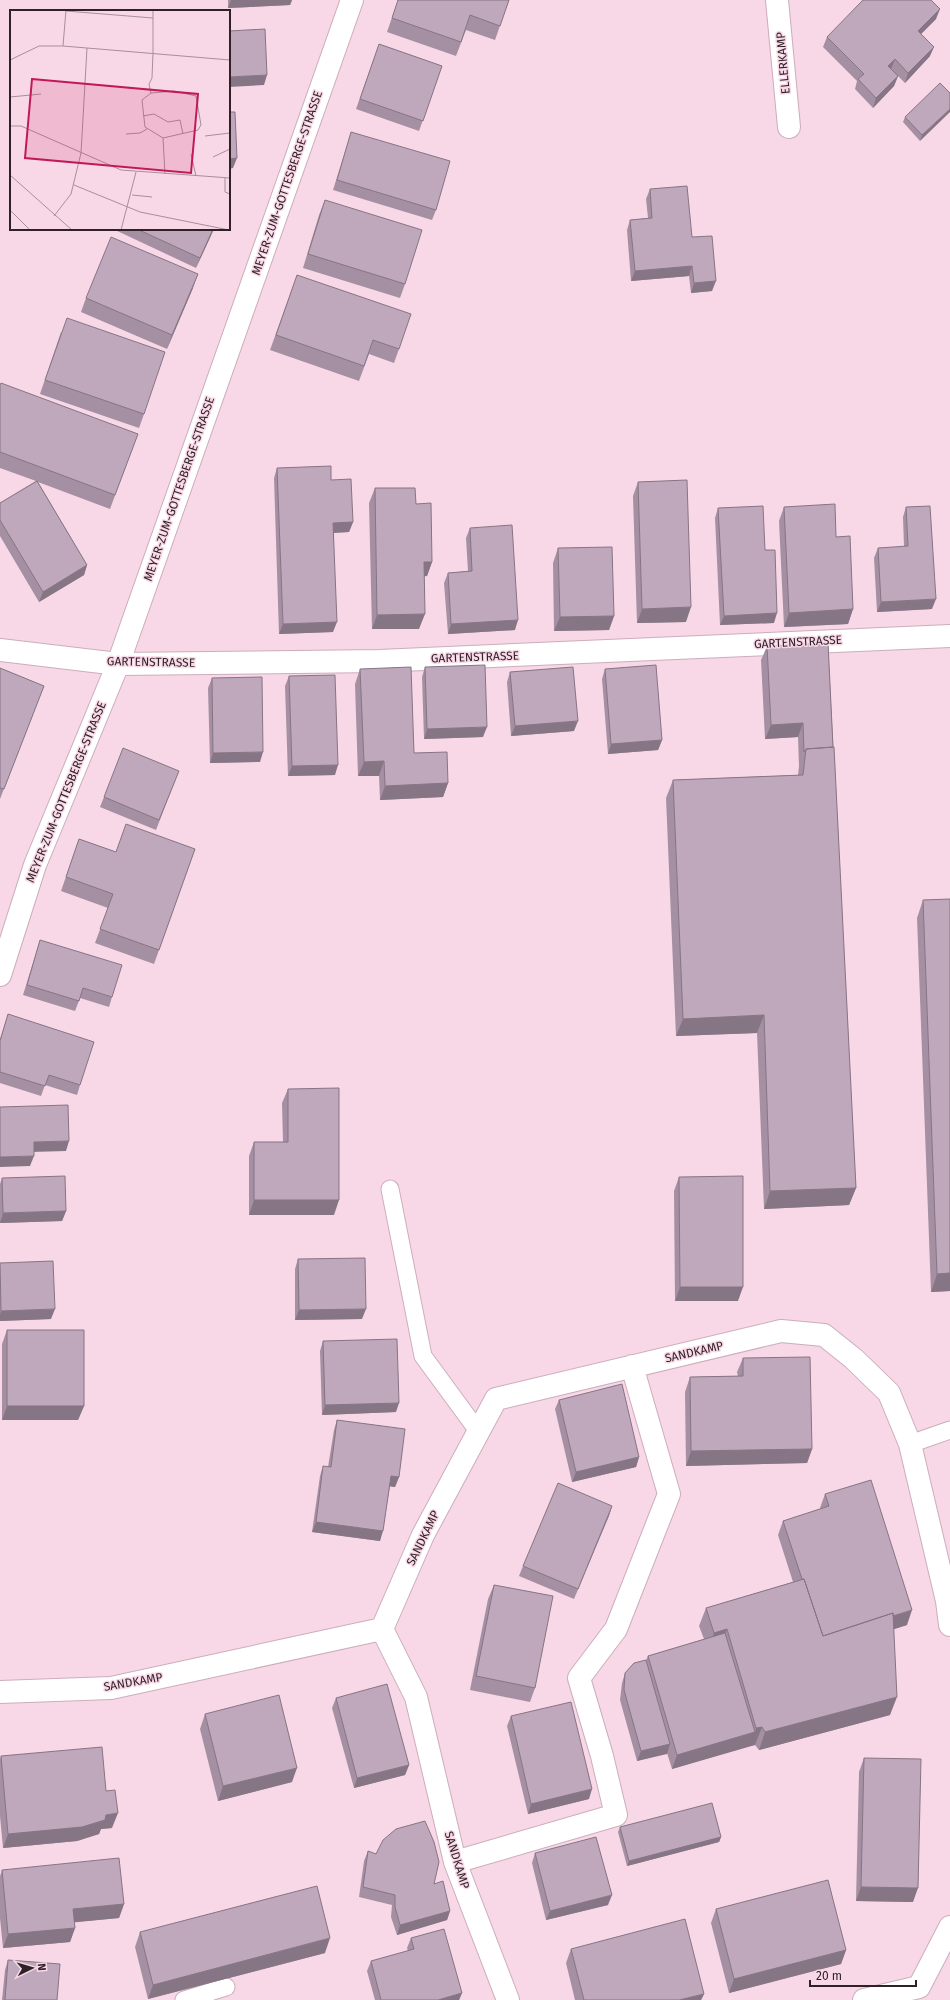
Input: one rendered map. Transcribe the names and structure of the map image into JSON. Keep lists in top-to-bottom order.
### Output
{
  "streets": {
    "street": [
      "ELLERKAMP",
      "MEYER-ZUM-GOTTESBERGE-STRASSE",
      "GARTENSTRASSE",
      "SANDKAMP"
    ]
  },
  "crossings": [
    ["MEYER-ZUM-GOTTESBERGE-STRASSE", "GARTENSTRASSE"]
  ],
  "scale_bar": "20 m",
  "north": "right"
}
